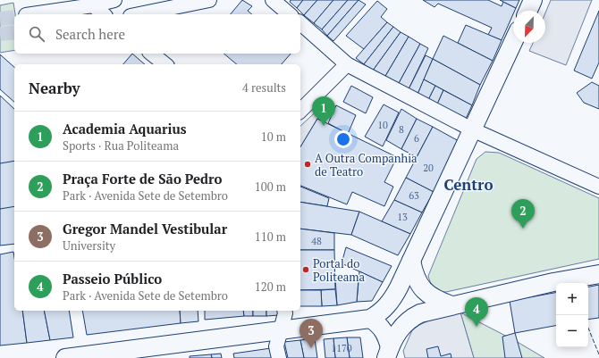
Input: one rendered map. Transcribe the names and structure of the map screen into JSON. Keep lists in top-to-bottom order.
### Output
{
  "districts": ["Centro"],
  "places": ["A Outra Companhia de Teatro", "Portal do Politeama"],
  "house_numbers": [
    "10",
    "8",
    "6",
    "20",
    "63",
    "13",
    "48",
    "1170"
  ],
  "north": "bottom left",
  "page": {
    "search": "Search here",
    "heading": ["Nearby", "4 results"],
    "pins": [
      "1",
      "2",
      "4",
      "3"
    ],
    "list": [
      {
        "mark": "1",
        "name": "Academia Aquarius",
        "note": "Sports · Rua Politeama",
        "value": "10 m"
      },
      {
        "mark": "2",
        "name": "Praça Forte de São Pedro",
        "note": "Park · Avenida Sete de Setembro",
        "value": "100 m"
      },
      {
        "mark": "3",
        "name": "Gregor Mandel Vestibular",
        "note": "University",
        "value": "110 m"
      },
      {
        "mark": "4",
        "name": "Passeio Público",
        "note": "Park · Avenida Sete de Setembro",
        "value": "120 m"
      }
    ],
    "map_buttons": ["+", "−"]
  }
}
